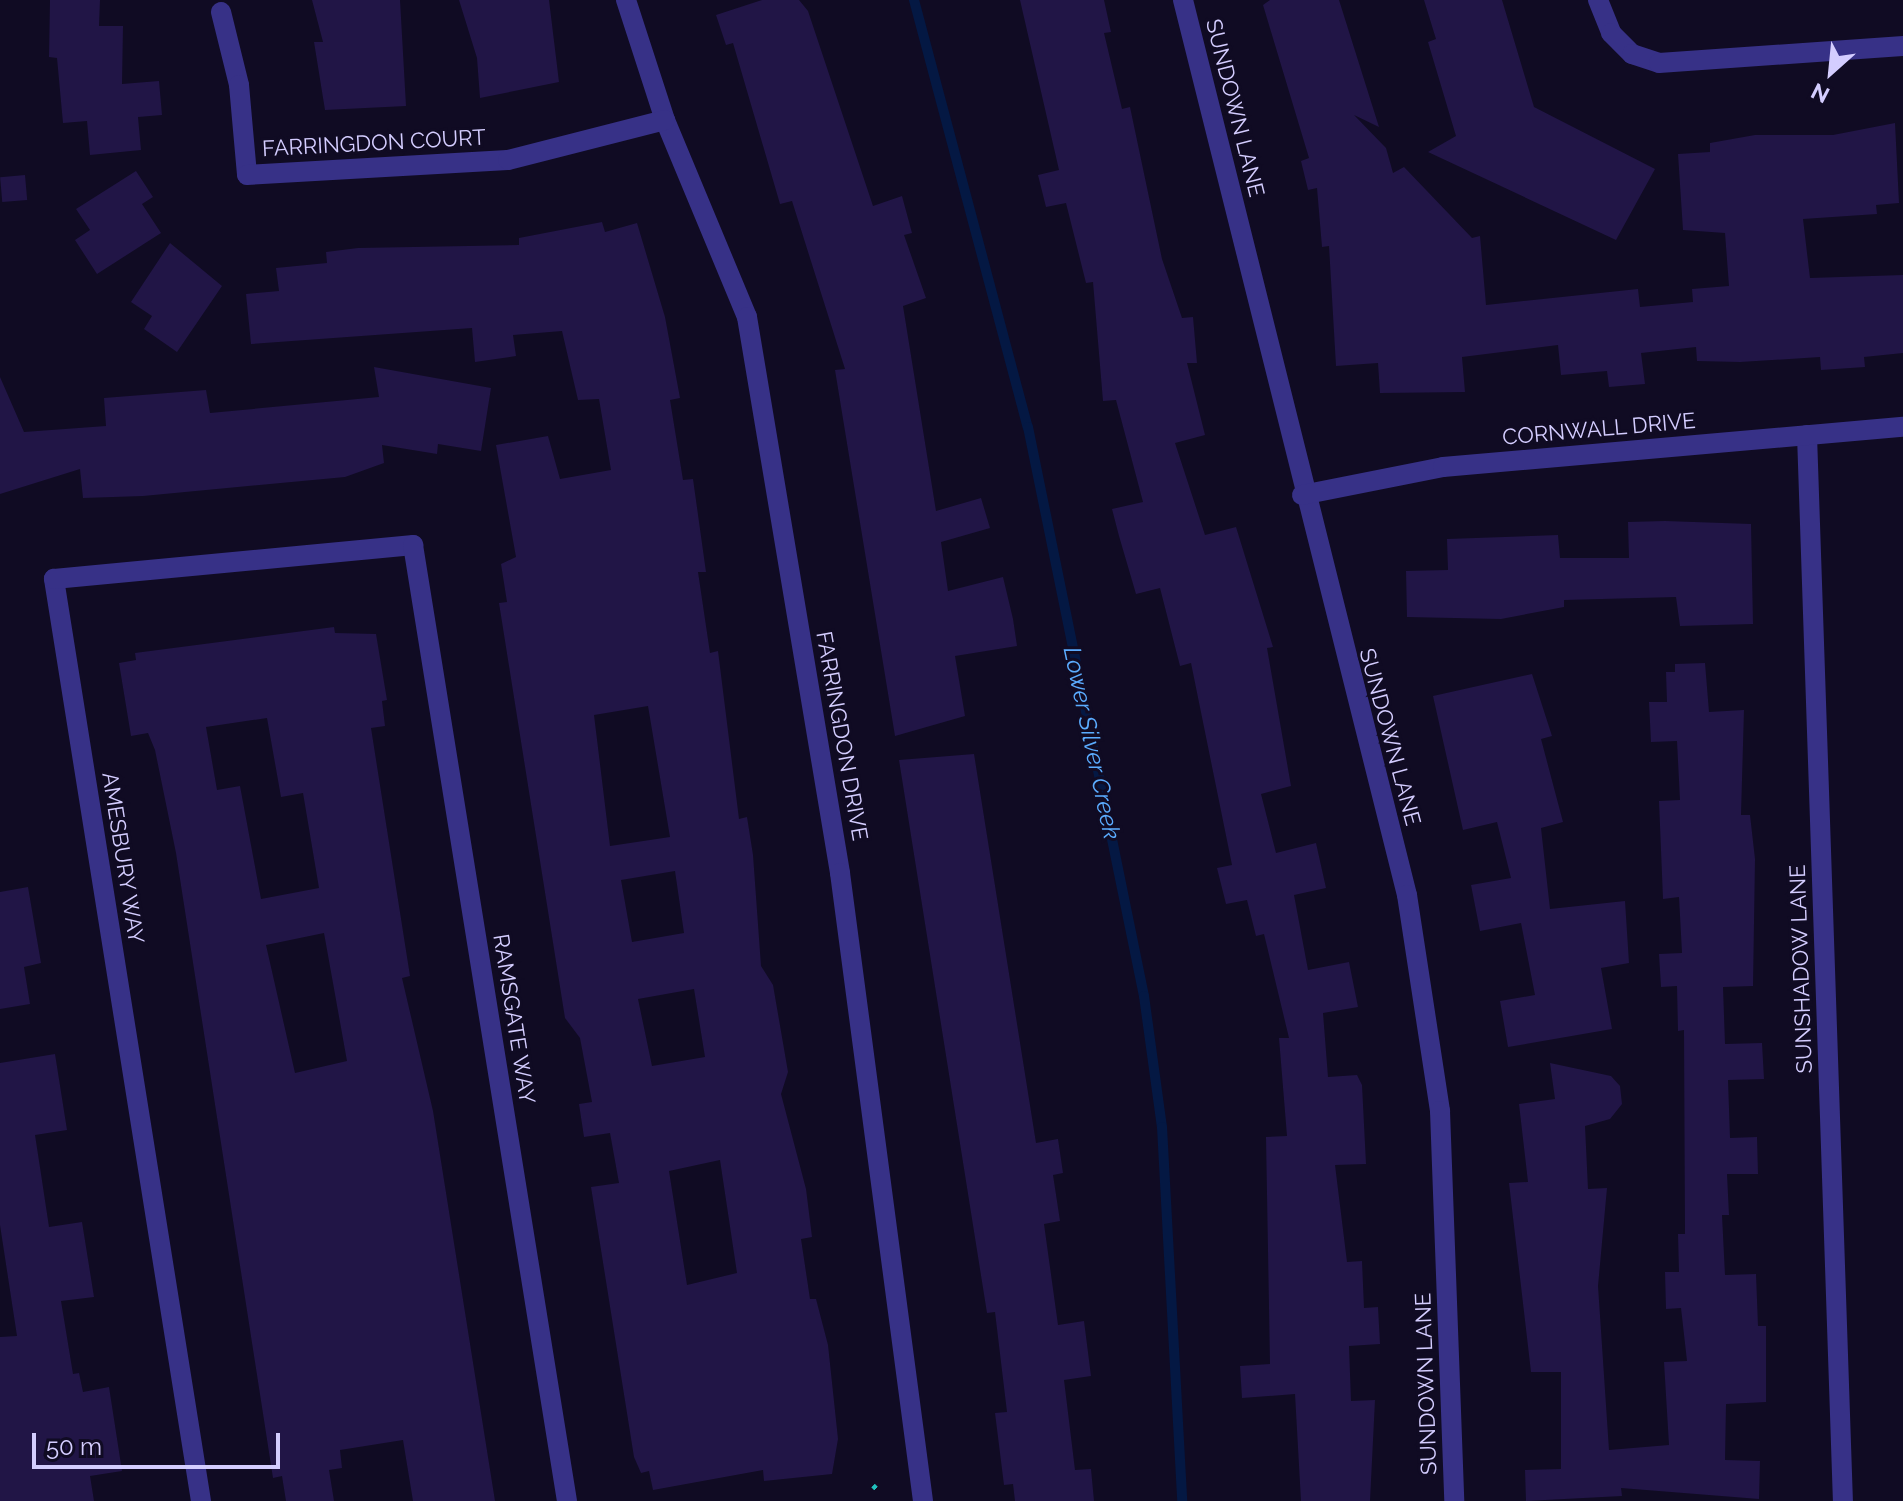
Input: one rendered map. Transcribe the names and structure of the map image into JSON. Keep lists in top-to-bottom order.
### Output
{
  "streets": {
    "street": [
      "SUNDOWN LANE",
      "FARRINGDON COURT",
      "CORNWALL DRIVE",
      "FARRINGDON DRIVE",
      "AMESBURY WAY",
      "SUNSHADOW LANE",
      "RAMSGATE WAY"
    ]
  },
  "crossings": [
    ["SUNDOWN LANE", "CORNWALL DRIVE"],
    ["FARRINGDON COURT", "FARRINGDON DRIVE"],
    ["CORNWALL DRIVE", "SUNSHADOW LANE"],
    ["AMESBURY WAY", "RAMSGATE WAY"]
  ],
  "water": ["Lower Silver Creek"],
  "scale_bar": "50 m",
  "north": "bottom left"
}
